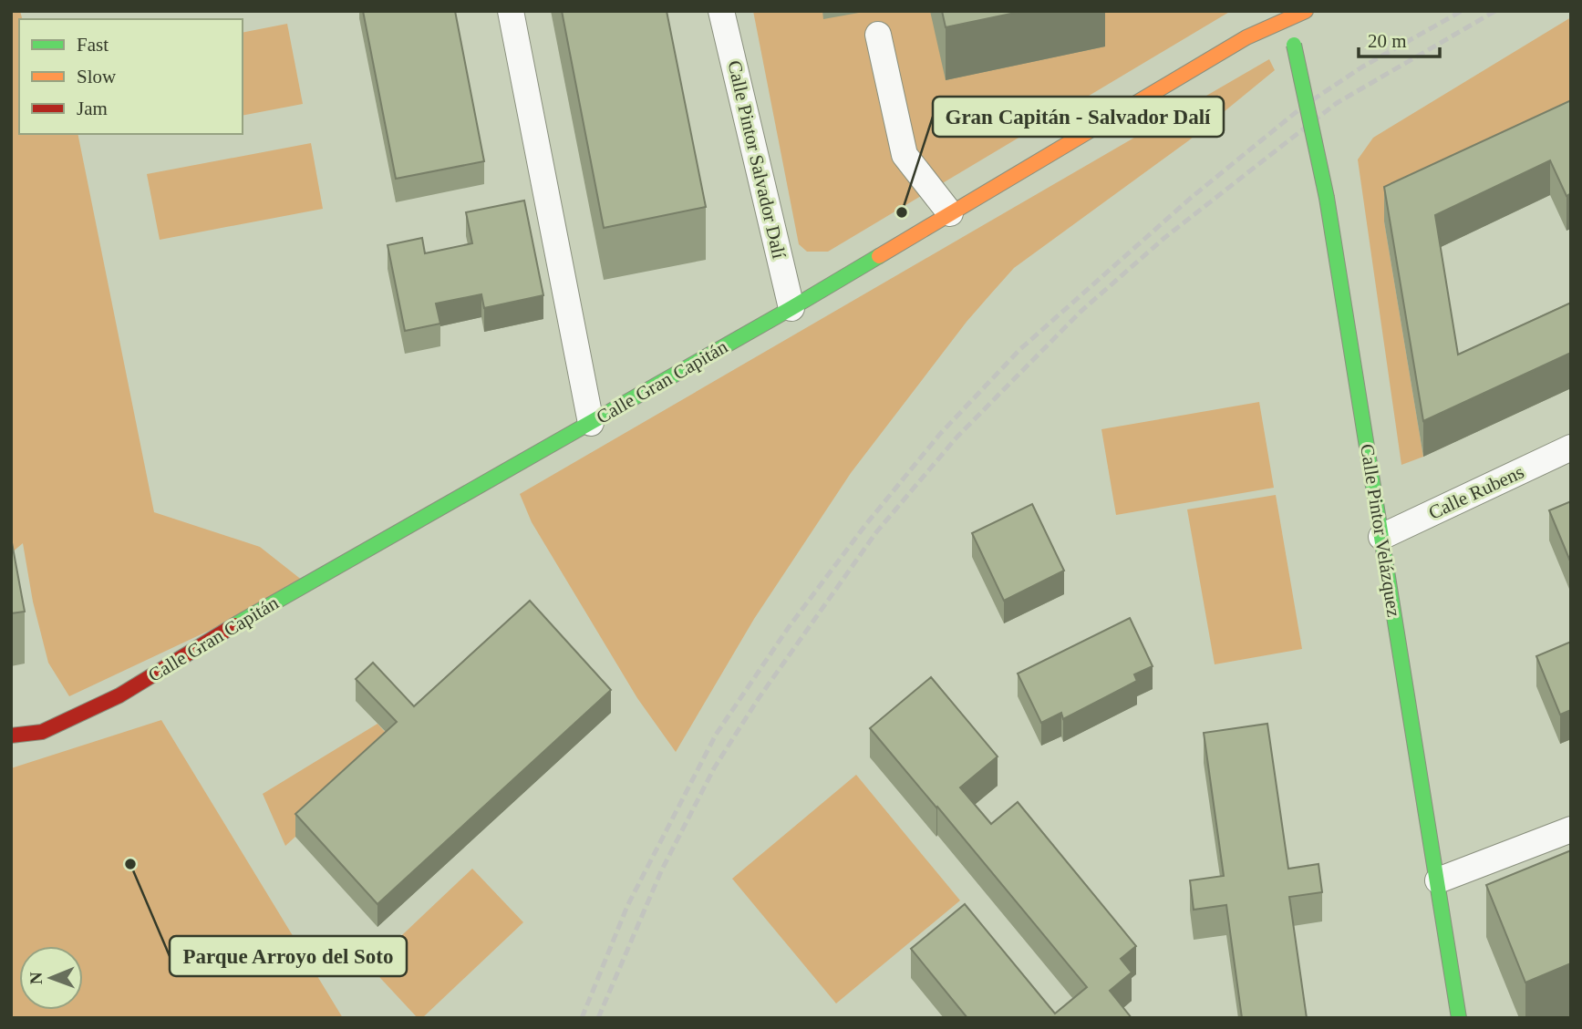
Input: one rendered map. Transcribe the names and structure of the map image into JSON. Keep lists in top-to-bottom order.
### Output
{
  "streets": {
    "street": [
      "Calle Pintor Salvador Dalí",
      "Calle Gran Capitán",
      "Calle Rubens",
      "Calle Pintor Velázquez"
    ]
  },
  "crossings": [
    ["Calle Pintor Salvador Dalí", "Calle Gran Capitán"],
    ["Calle Gran Capitán", "Calle Pintor Velázquez"],
    ["Calle Rubens", "Calle Pintor Velázquez"]
  ],
  "places": ["Gran Capitán - Salvador Dalí", "Parque Arroyo del Soto"],
  "legend": ["Fast", "Slow", "Jam"],
  "scale_bar": "20 m",
  "north": "left"
}
